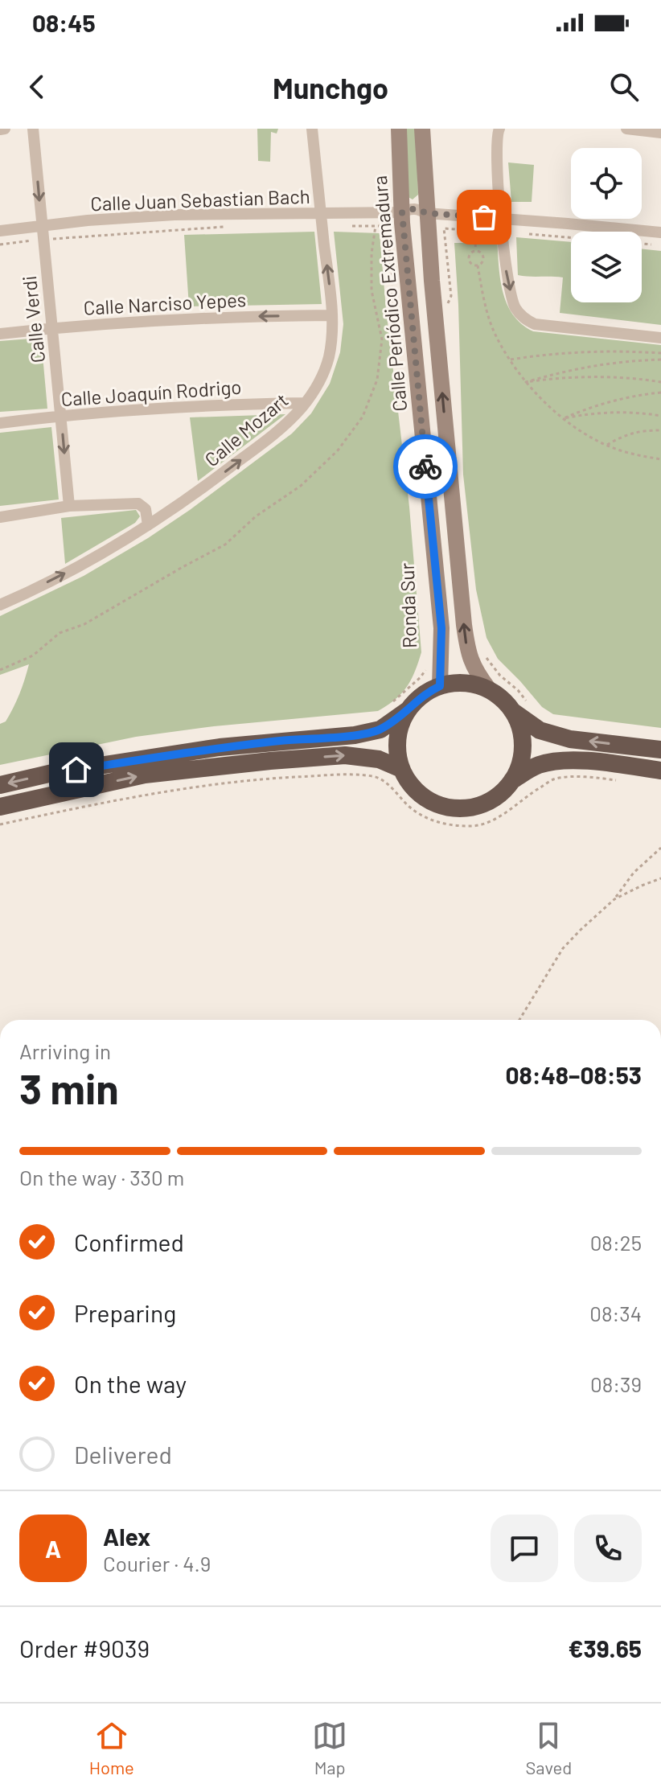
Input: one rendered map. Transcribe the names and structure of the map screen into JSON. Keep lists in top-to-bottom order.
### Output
{
  "streets": {
    "main road": ["Calle Periódico Extremadura"],
    "street": [
      "Calle Juan Sebastian Bach",
      "Calle Narciso Yepes",
      "Calle Verdi",
      "Calle Joaquín Rodrigo",
      "Calle Mozart"
    ],
    "path": ["Ronda Sur"]
  },
  "crossings": [
    ["Calle Juan Sebastian Bach", "Calle Periódico Extremadura"],
    ["Calle Juan Sebastian Bach", "Calle Verdi"],
    ["Calle Juan Sebastian Bach", "Calle Mozart"],
    ["Calle Periódico Extremadura", "Ronda Sur"],
    ["Calle Narciso Yepes", "Calle Verdi"],
    ["Calle Narciso Yepes", "Calle Mozart"],
    ["Calle Verdi", "Calle Joaquín Rodrigo"],
    ["Calle Joaquín Rodrigo", "Calle Mozart"]
  ],
  "one_way": ["Calle Narciso Yepes", "Calle Verdi", "Calle Mozart"],
  "page": {
    "status": "08:45",
    "header": "Munchgo",
    "heading": ["3 min", "Arriving in", "08:48–08:53"],
    "panel": [
      "Alex",
      "Courier · 4.9",
      "Order #9039",
      "€39.65"
    ],
    "bar": "On the way · 330 m",
    "list": [
      ["Confirmed", "08:25"],
      ["Preparing", "08:34"],
      ["On the way", "08:39"],
      "Delivered"
    ],
    "round": "A",
    "tabs": ["Home", "Map", "Saved"]
  }
}
